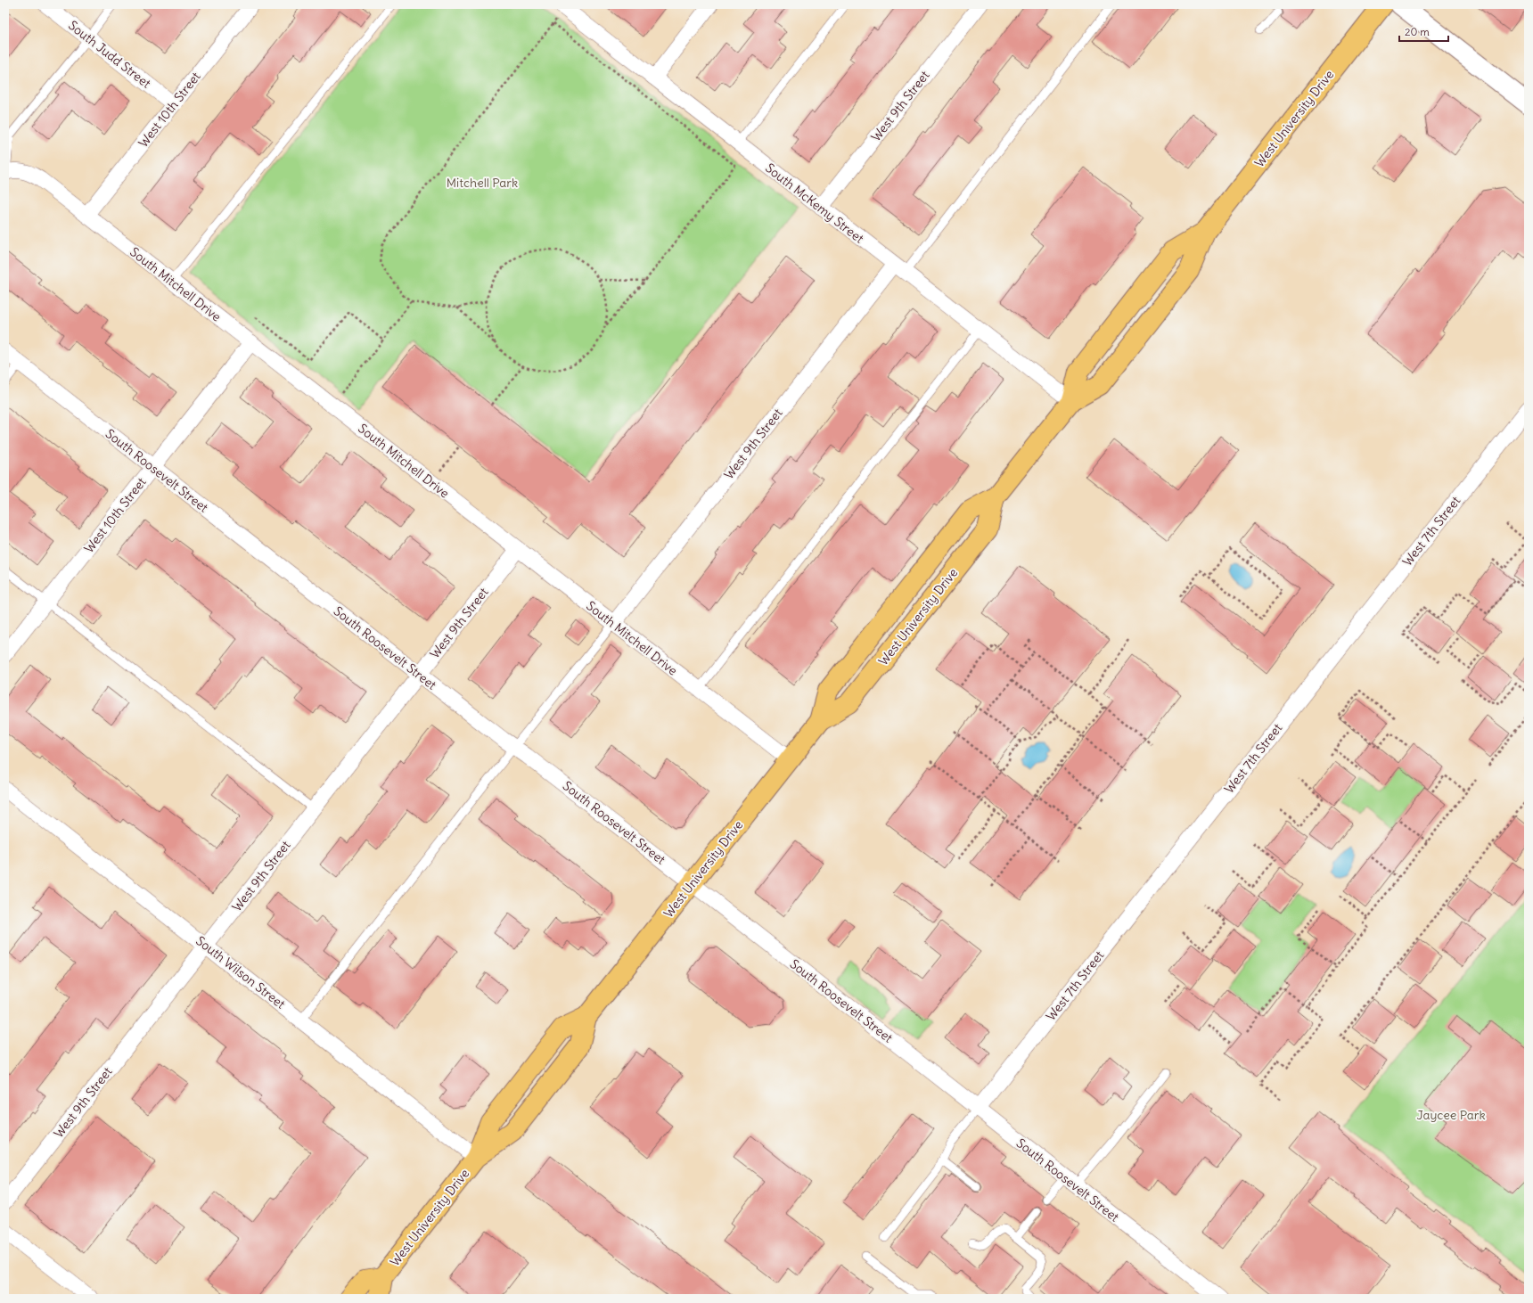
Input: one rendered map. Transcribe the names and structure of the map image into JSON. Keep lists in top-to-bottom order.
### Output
{
  "streets": {
    "main road": ["West University Drive"],
    "street": [
      "South Judd Street",
      "West 9th Street",
      "West 10th Street",
      "South McKemy Street",
      "South Mitchell Drive",
      "South Roosevelt Street",
      "West 7th Street",
      "South Wilson Street"
    ]
  },
  "crossings": [
    ["South Judd Street", "West 10th Street"],
    ["West 9th Street", "South McKemy Street"],
    ["West 9th Street", "South Mitchell Drive"],
    ["West 9th Street", "South Roosevelt Street"],
    ["West 9th Street", "South Wilson Street"],
    ["West 10th Street", "South Mitchell Drive"],
    ["West 10th Street", "South Roosevelt Street"],
    ["West University Drive", "South McKemy Street"],
    ["West University Drive", "South Mitchell Drive"],
    ["West University Drive", "South Roosevelt Street"],
    ["West University Drive", "South Wilson Street"],
    ["South Roosevelt Street", "West 7th Street"]
  ],
  "parks": ["Mitchell Park", "Jaycee Park"],
  "scale_bar": "20 m"
}
